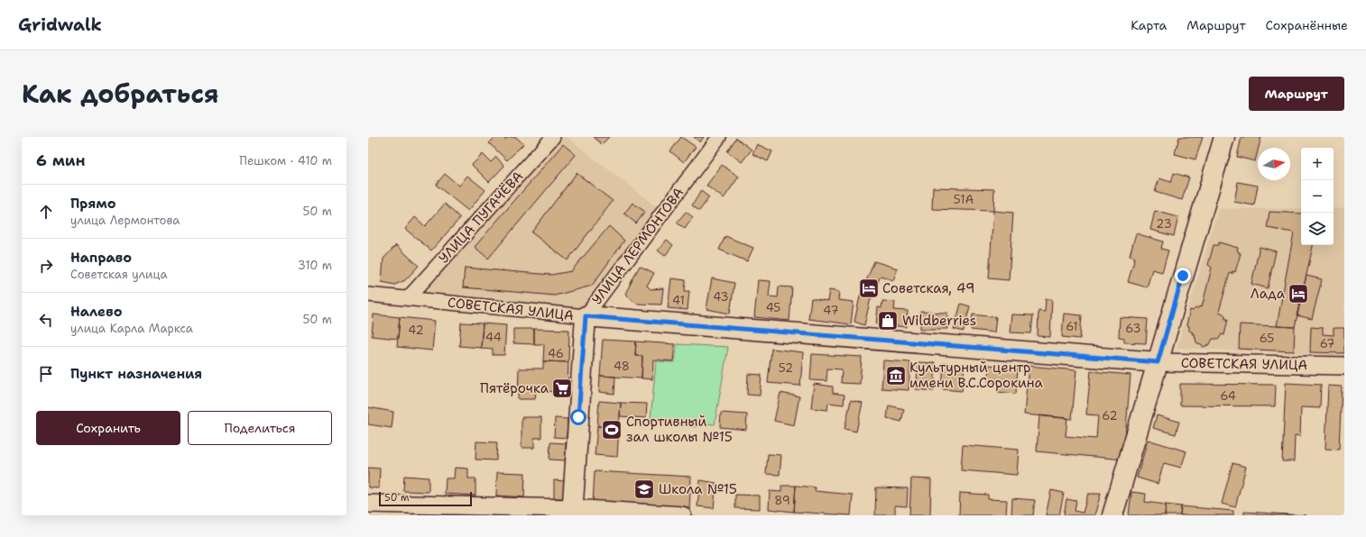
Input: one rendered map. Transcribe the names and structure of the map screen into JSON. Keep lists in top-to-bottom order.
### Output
{
  "streets": {
    "main road": ["УЛИЦА ЛЕРМОНТОВА", "СОВЕТСКАЯ УЛИЦА"],
    "street": ["УЛИЦА ПУГАЧЁВА"]
  },
  "crossings": [
    ["УЛИЦА ПУГАЧЁВА", "СОВЕТСКАЯ УЛИЦА"],
    ["УЛИЦА ЛЕРМОНТОВА", "СОВЕТСКАЯ УЛИЦА"]
  ],
  "places": {
    "hotel": ["Советская, 49", "Лада"],
    "shop": ["Wildberries"],
    "museum": ["Культурный центр имени В.С.Сорокина"],
    "supermarket": ["Пятёрочка"],
    "sports": ["Спортивный зал школы №15"],
    "school or university": ["Школа №15"]
  },
  "house_numbers": [
    "51А",
    "23",
    "43",
    "41",
    "45",
    "47",
    "61",
    "63",
    "42",
    "44",
    "65",
    "67",
    "46",
    "48",
    "52",
    "64",
    "62",
    "89"
  ],
  "scale_bar": "50 m",
  "north": "right",
  "page": {
    "header": "Gridwalk",
    "nav": ["Карта", "Маршрут", "Сохранённые"],
    "title": "Как добраться",
    "buttons": [
      "Маршрут",
      ["Сохранить", "Поделиться"]
    ],
    "heading": ["6 мин", "Пешком · 410 m"],
    "map_buttons": ["+", "−"],
    "list": [
      ["Прямо", "улица Лермонтова", "50 m"],
      ["Направо", "Советская улица", "310 m"],
      ["Налево", "улица Карла Маркса", "50 m"],
      "Пункт назначения"
    ],
    "scale": "50 m"
  }
}
